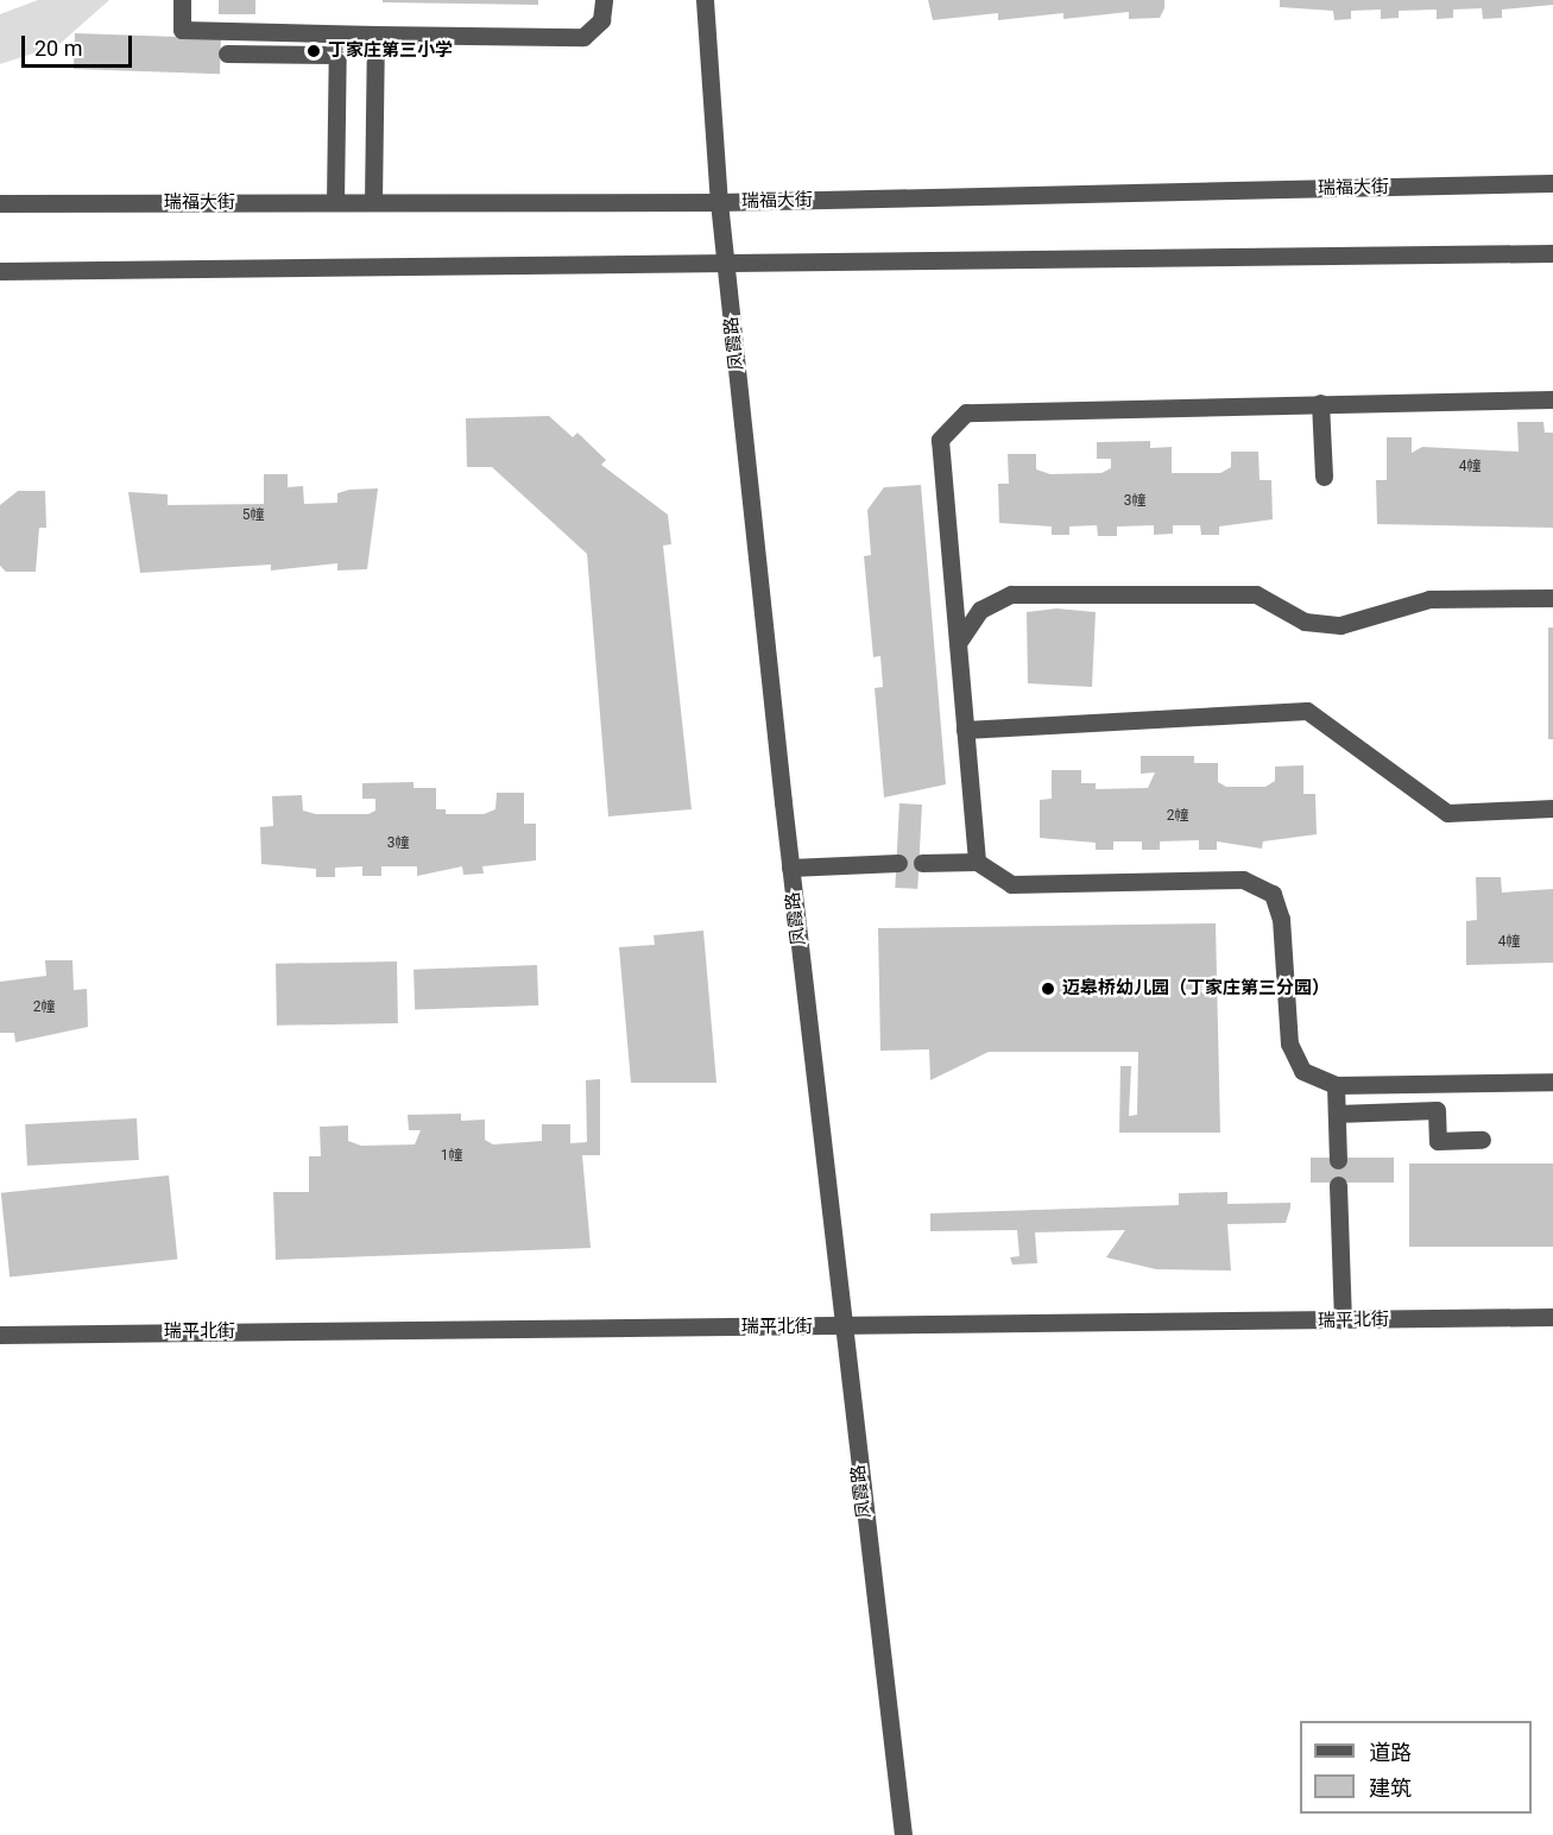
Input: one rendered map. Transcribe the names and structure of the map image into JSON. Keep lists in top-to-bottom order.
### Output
{
  "streets": {
    "street": ["瑞福大街", "凤霞路", "瑞平北街"]
  },
  "crossings": [
    ["瑞福大街", "凤霞路"],
    ["凤霞路", "瑞平北街"]
  ],
  "places": ["丁家庄第三小学", "迈皋桥幼儿园（丁家庄第三分园）"],
  "house_numbers": [
    "4幢",
    "3幢",
    "5幢",
    "2幢",
    "3幢",
    "4幢",
    "2幢",
    "1幢"
  ],
  "legend": ["道路", "建筑"],
  "scale_bar": "20 m"
}
